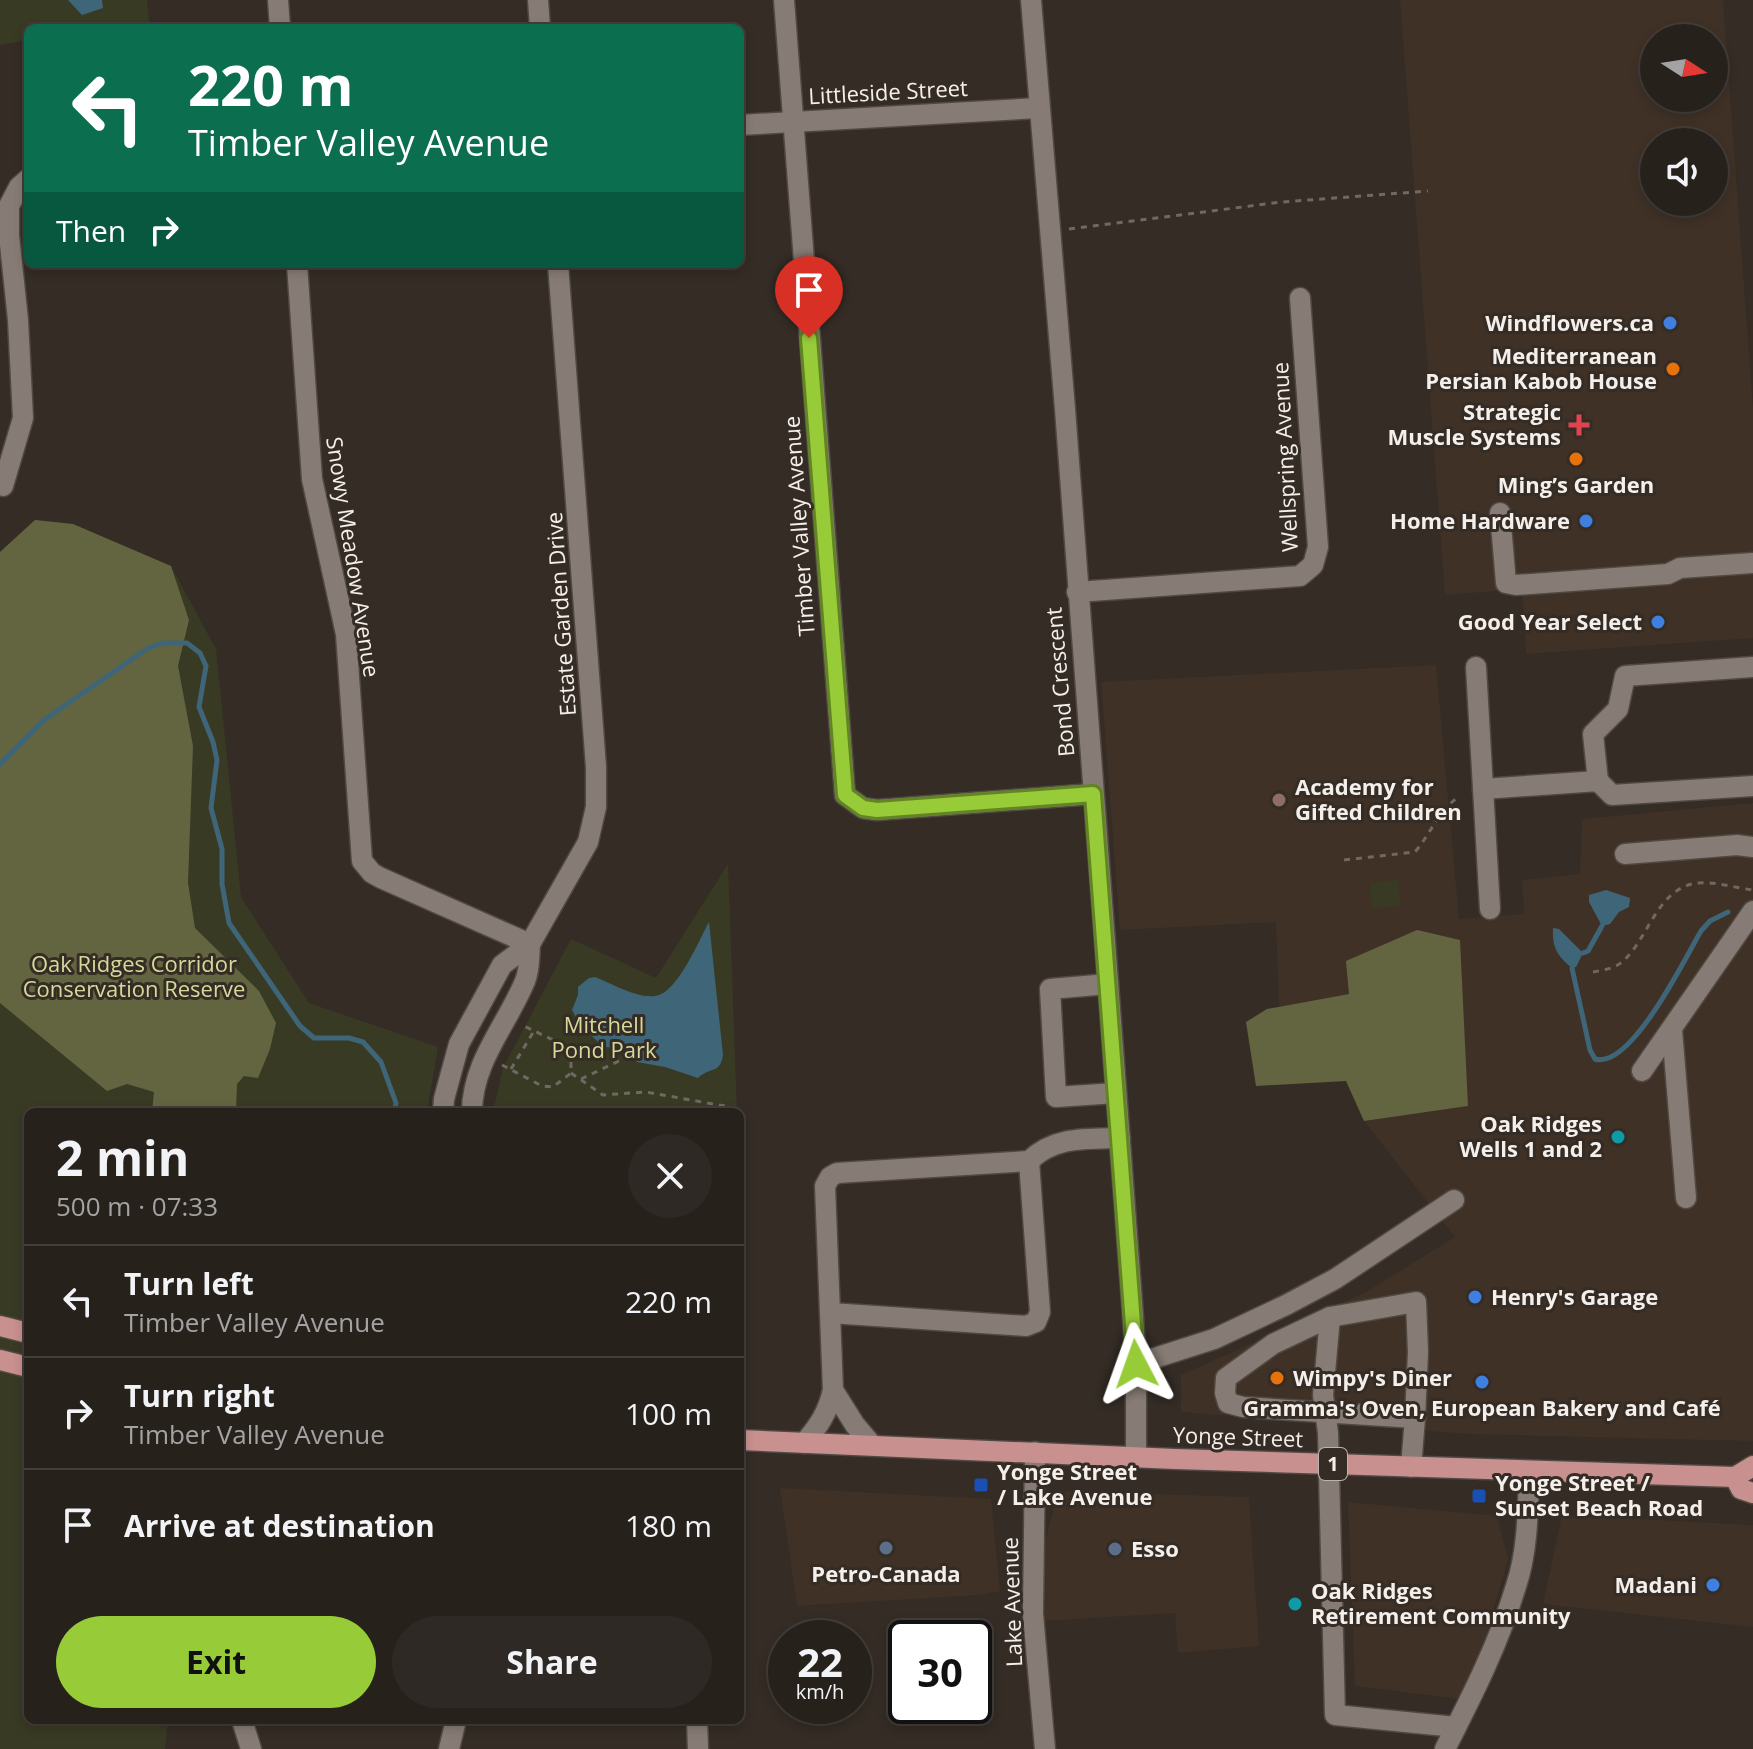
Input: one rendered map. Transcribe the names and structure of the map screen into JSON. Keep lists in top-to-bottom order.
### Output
{
  "streets": {
    "main road": ["Yonge Street", "1"],
    "street": [
      "Littleside Street",
      "Wellspring Avenue",
      "Timber Valley Avenue",
      "Snowy Meadow Avenue",
      "Estate Garden Drive",
      "Bond Crescent",
      "Lake Avenue"
    ]
  },
  "crossings": [
    ["Littleside Street", "Timber Valley Avenue"],
    ["Littleside Street", "Bond Crescent"],
    ["Wellspring Avenue", "Bond Crescent"],
    ["Timber Valley Avenue", "Bond Crescent"],
    ["Snowy Meadow Avenue", "Estate Garden Drive"],
    ["Bond Crescent", "Yonge Street"],
    ["Yonge Street", "Lake Avenue"]
  ],
  "parks": ["Oak Ridges Corridor Conservation Reserve", "Mitchell Pond Park"],
  "places": {
    "other": [
      "Windflowers.ca",
      "Mediterranean Persian Kabob House",
      "Ming’s Garden",
      "Home Hardware",
      "Good Year Select",
      "Academy for Gifted Children",
      "Oak Ridges Wells 1 and 2",
      "Henry's Garage",
      "Wimpy's Diner",
      "Gramma's Oven, European Bakery and Café",
      "Petro-Canada",
      "Esso",
      "Madani",
      "Oak Ridges Retirement Community"
    ],
    "health": ["Strategic Muscle Systems"],
    "transit": ["Yonge Street / Lake Avenue", "Yonge Street / Sunset Beach Road"]
  },
  "north": "right",
  "page": {
    "turn": ["220 m", "Timber Valley Avenue"],
    "then": "Then",
    "heading": ["2 min", "500 m · 07:33"],
    "list": [
      {
        "name": "Turn left",
        "note": "Timber Valley Avenue",
        "value": "220 m"
      },
      {
        "name": "Turn right",
        "note": "Timber Valley Avenue",
        "value": "100 m"
      },
      {
        "name": "Arrive at destination",
        "value": "180 m"
      }
    ],
    "buttons": ["Exit", "Share"],
    "speed": "22 km/h",
    "limit": "30"
  }
}
